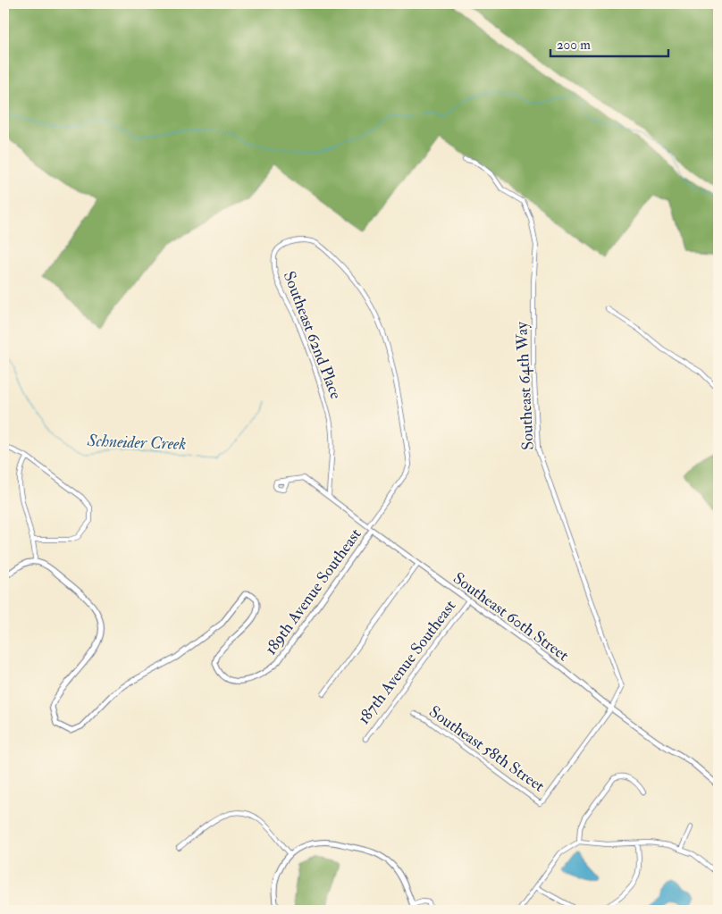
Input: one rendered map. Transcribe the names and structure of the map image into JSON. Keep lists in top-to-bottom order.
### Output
{
  "streets": {
    "street": [
      "Southeast 62nd Place",
      "Southeast 64th Way",
      "189th Avenue Southeast",
      "Southeast 60th Street",
      "187th Avenue Southeast",
      "Southeast 58th Street"
    ]
  },
  "crossings": [
    ["Southeast 62nd Place", "189th Avenue Southeast"],
    ["Southeast 62nd Place", "Southeast 60th Street"],
    ["Southeast 64th Way", "Southeast 60th Street"],
    ["Southeast 64th Way", "Southeast 58th Street"],
    ["189th Avenue Southeast", "Southeast 60th Street"],
    ["Southeast 60th Street", "187th Avenue Southeast"]
  ],
  "water": ["Schneider Creek"],
  "scale_bar": "200 m"
}
